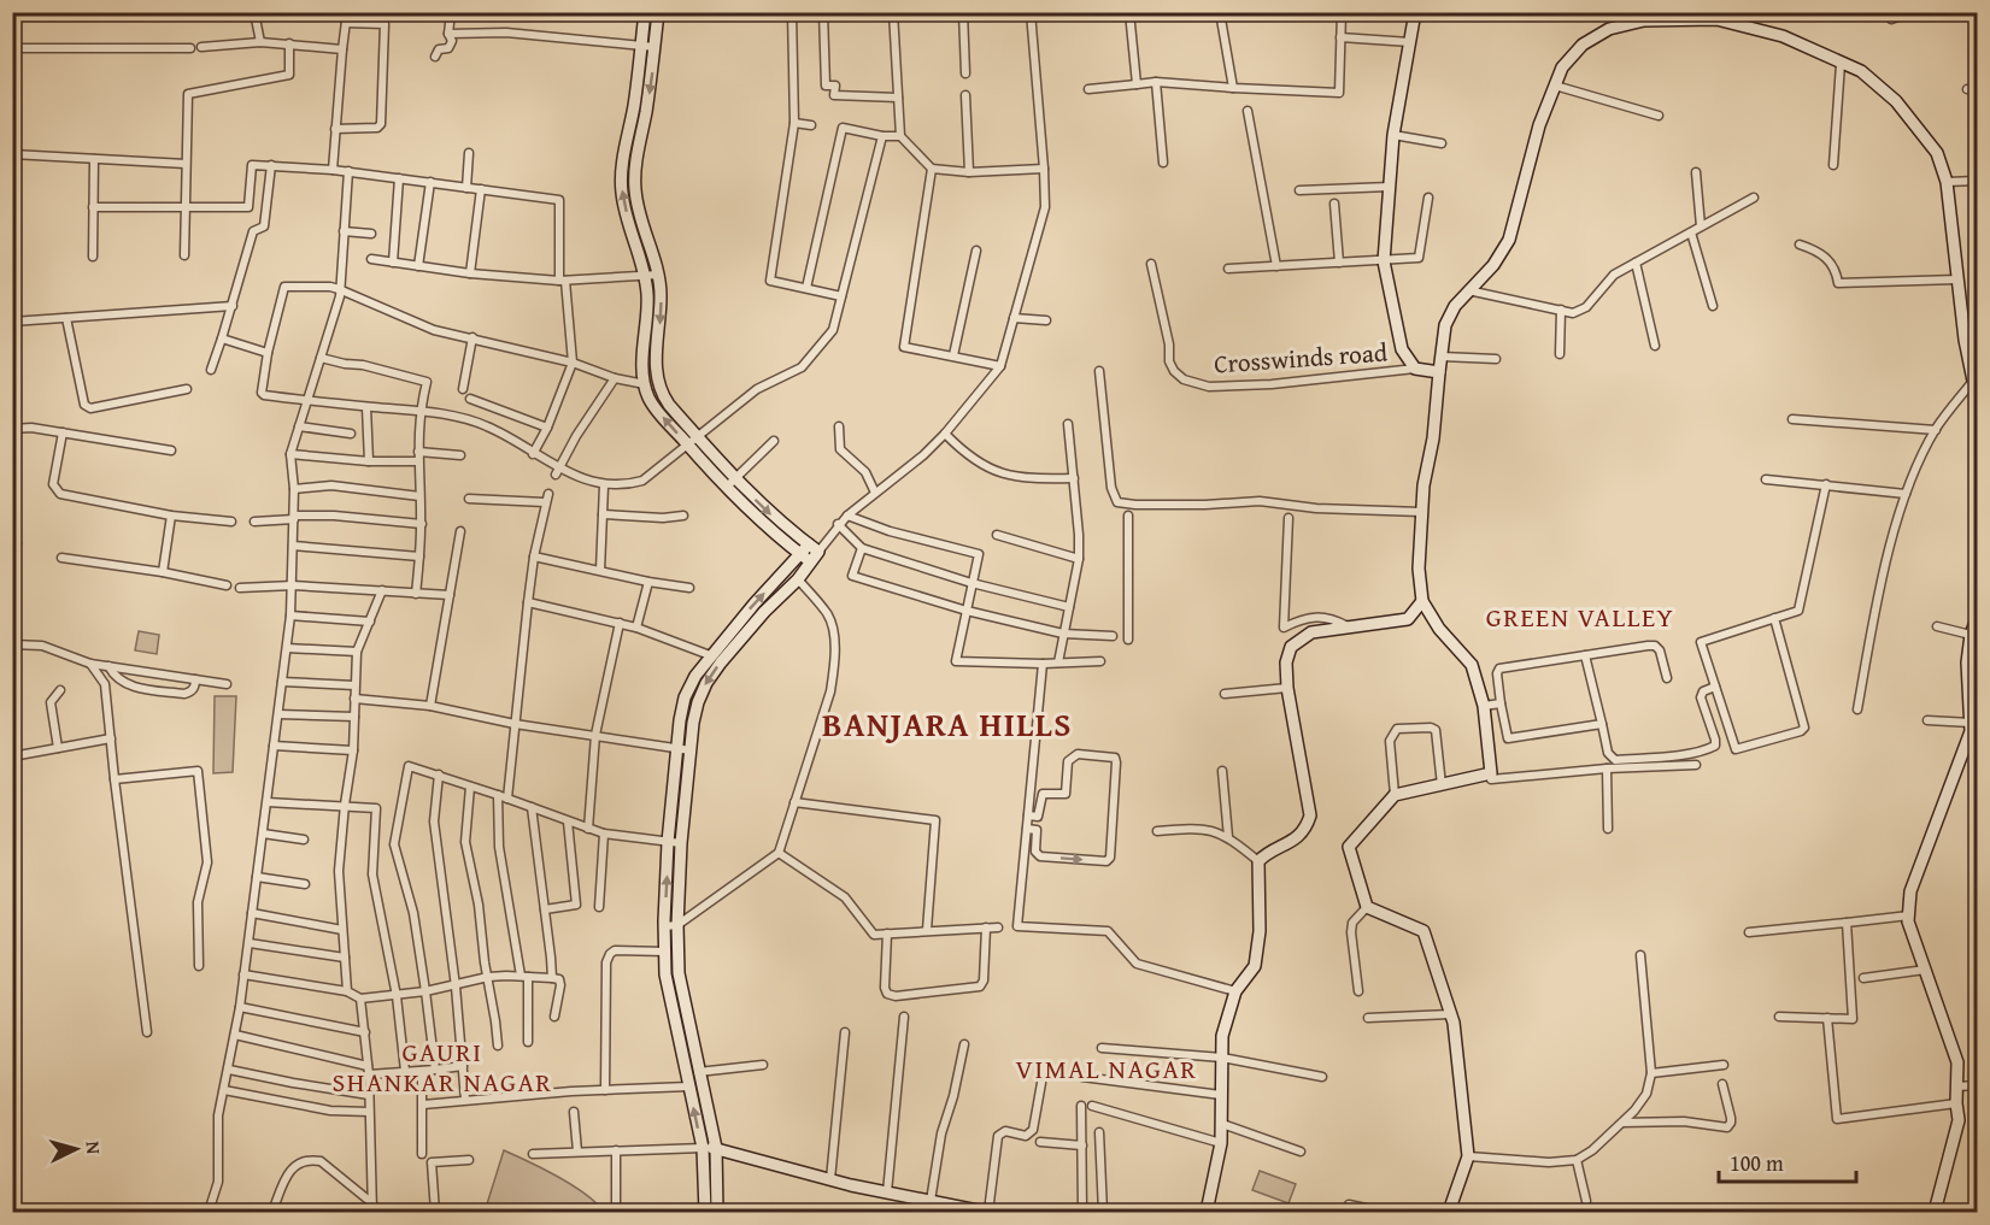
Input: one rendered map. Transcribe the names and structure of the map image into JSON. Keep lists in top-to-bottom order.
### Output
{
  "streets": {
    "street": ["Crosswinds road"]
  },
  "districts": [
    "GREEN VALLEY",
    "BANJARA HILLS",
    "GAURI SHANKAR NAGAR",
    "VIMAL NAGAR"
  ],
  "scale_bar": "100 m",
  "north": "right"
}
